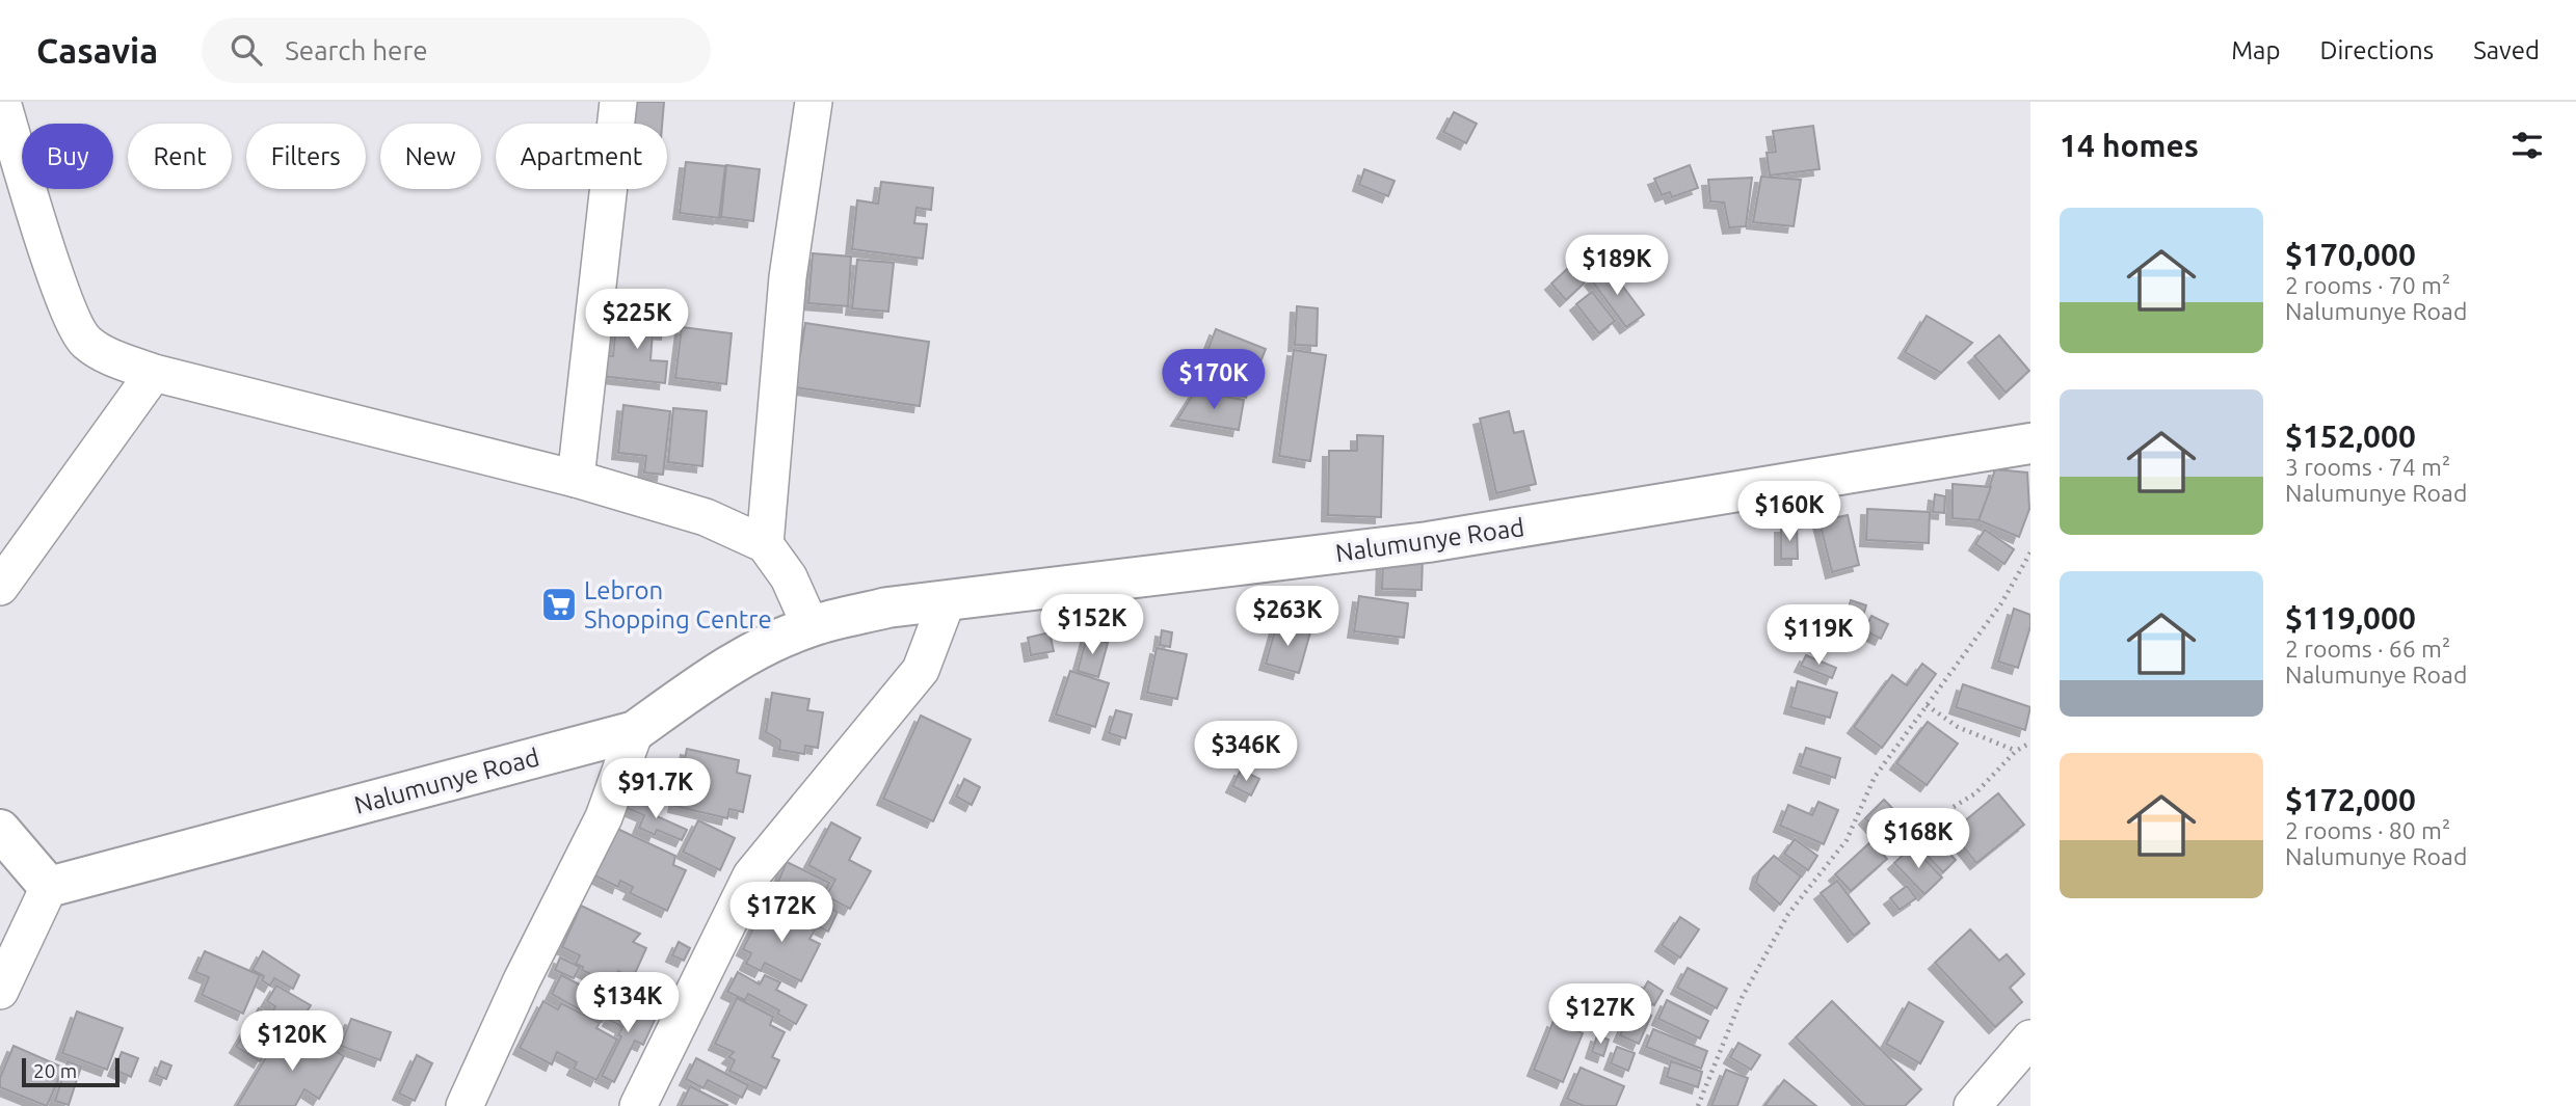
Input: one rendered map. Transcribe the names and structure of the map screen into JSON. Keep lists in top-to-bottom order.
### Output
{
  "streets": {
    "street": ["Nalumunye Road"]
  },
  "places": {
    "supermarket": ["Lebron Shopping Centre"]
  },
  "scale_bar": "20 m",
  "page": {
    "header": "Casavia",
    "search": "Search here",
    "nav": ["Map", "Directions", "Saved"],
    "heading": "14 homes",
    "chip": [
      "Buy",
      "Rent",
      "Filters",
      "New",
      "Apartment"
    ],
    "list": [
      {
        "name": "$170,000",
        "note": "2 rooms · 70 m² · Nalumunye Road"
      },
      {
        "name": "$152,000",
        "note": "3 rooms · 74 m² · Nalumunye Road"
      },
      {
        "name": "$119,000",
        "note": "2 rooms · 66 m² · Nalumunye Road"
      },
      {
        "name": "$172,000",
        "note": "2 rooms · 80 m² · Nalumunye Road"
      }
    ],
    "price": [
      "$189K",
      "$225K",
      "$170K",
      "$160K",
      "$263K",
      "$152K",
      "$119K",
      "$346K",
      "$91.7K",
      "$168K",
      "$172K",
      "$134K",
      "$127K",
      "$120K"
    ],
    "scale": "20 m"
  }
}
